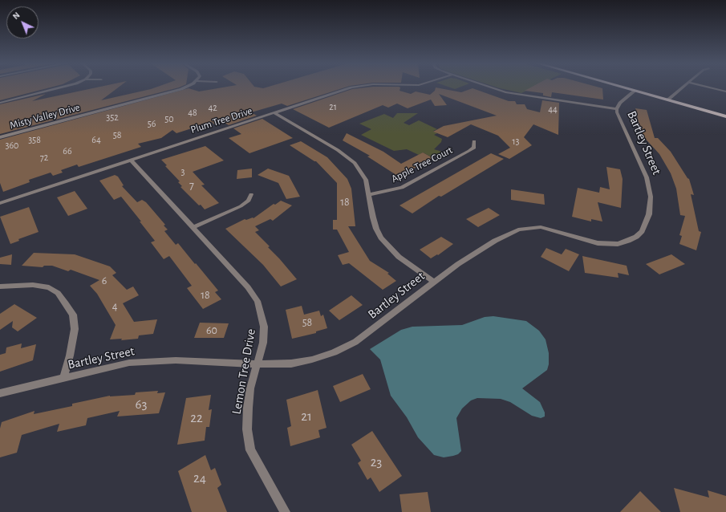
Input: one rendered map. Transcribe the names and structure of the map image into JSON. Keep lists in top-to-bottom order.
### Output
{
  "streets": {
    "street": [
      "Misty Valley Drive",
      "Plum Tree Drive",
      "Bartley Street",
      "Apple Tree Court",
      "Lemon Tree Drive"
    ]
  },
  "crossings": [
    ["Plum Tree Drive", "Lemon Tree Drive"],
    ["Bartley Street", "Lemon Tree Drive"]
  ],
  "house_numbers": [
    "21",
    "42",
    "44",
    "48",
    "352",
    "50",
    "56",
    "58",
    "358",
    "64",
    "13",
    "360",
    "66",
    "72",
    "3",
    "7",
    "18",
    "6",
    "18",
    "4",
    "58",
    "60",
    "63",
    "21",
    "22",
    "23",
    "24"
  ],
  "north": "top left"
}
